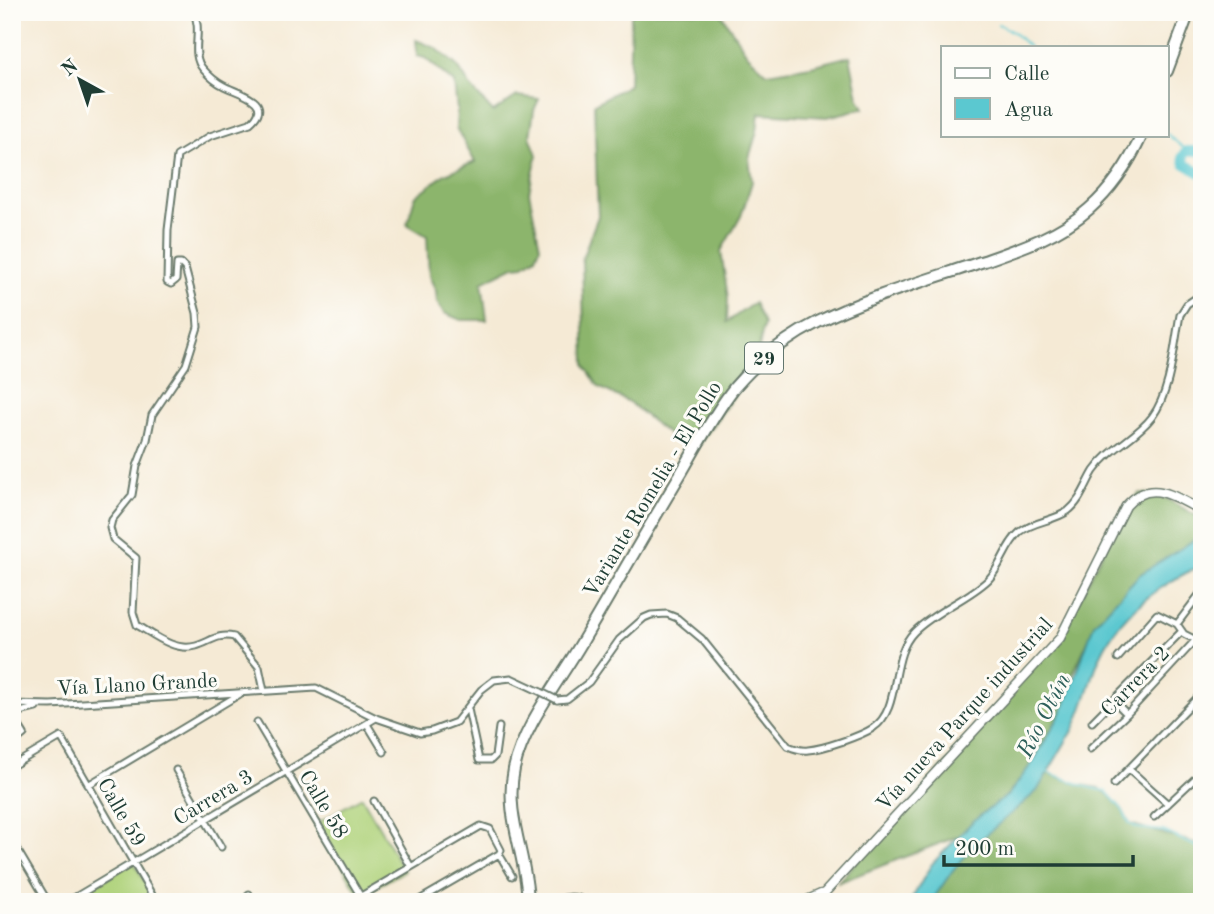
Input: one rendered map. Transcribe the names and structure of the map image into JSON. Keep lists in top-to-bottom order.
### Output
{
  "streets": {
    "highway": ["29", "Variante Romelia - El Pollo"],
    "main road": ["Vía nueva Parque industrial"],
    "street": [
      "Carrera 2",
      "Vía Llano Grande",
      "Carrera 3",
      "Calle 58",
      "Calle 59"
    ]
  },
  "crossings": [
    ["Vía Llano Grande", "Carrera 3"],
    ["Carrera 3", "Calle 58"],
    ["Carrera 3", "Calle 59"]
  ],
  "water": ["Río Otún"],
  "legend": ["Calle", "Agua"],
  "scale_bar": "200 m",
  "north": "top left"
}
